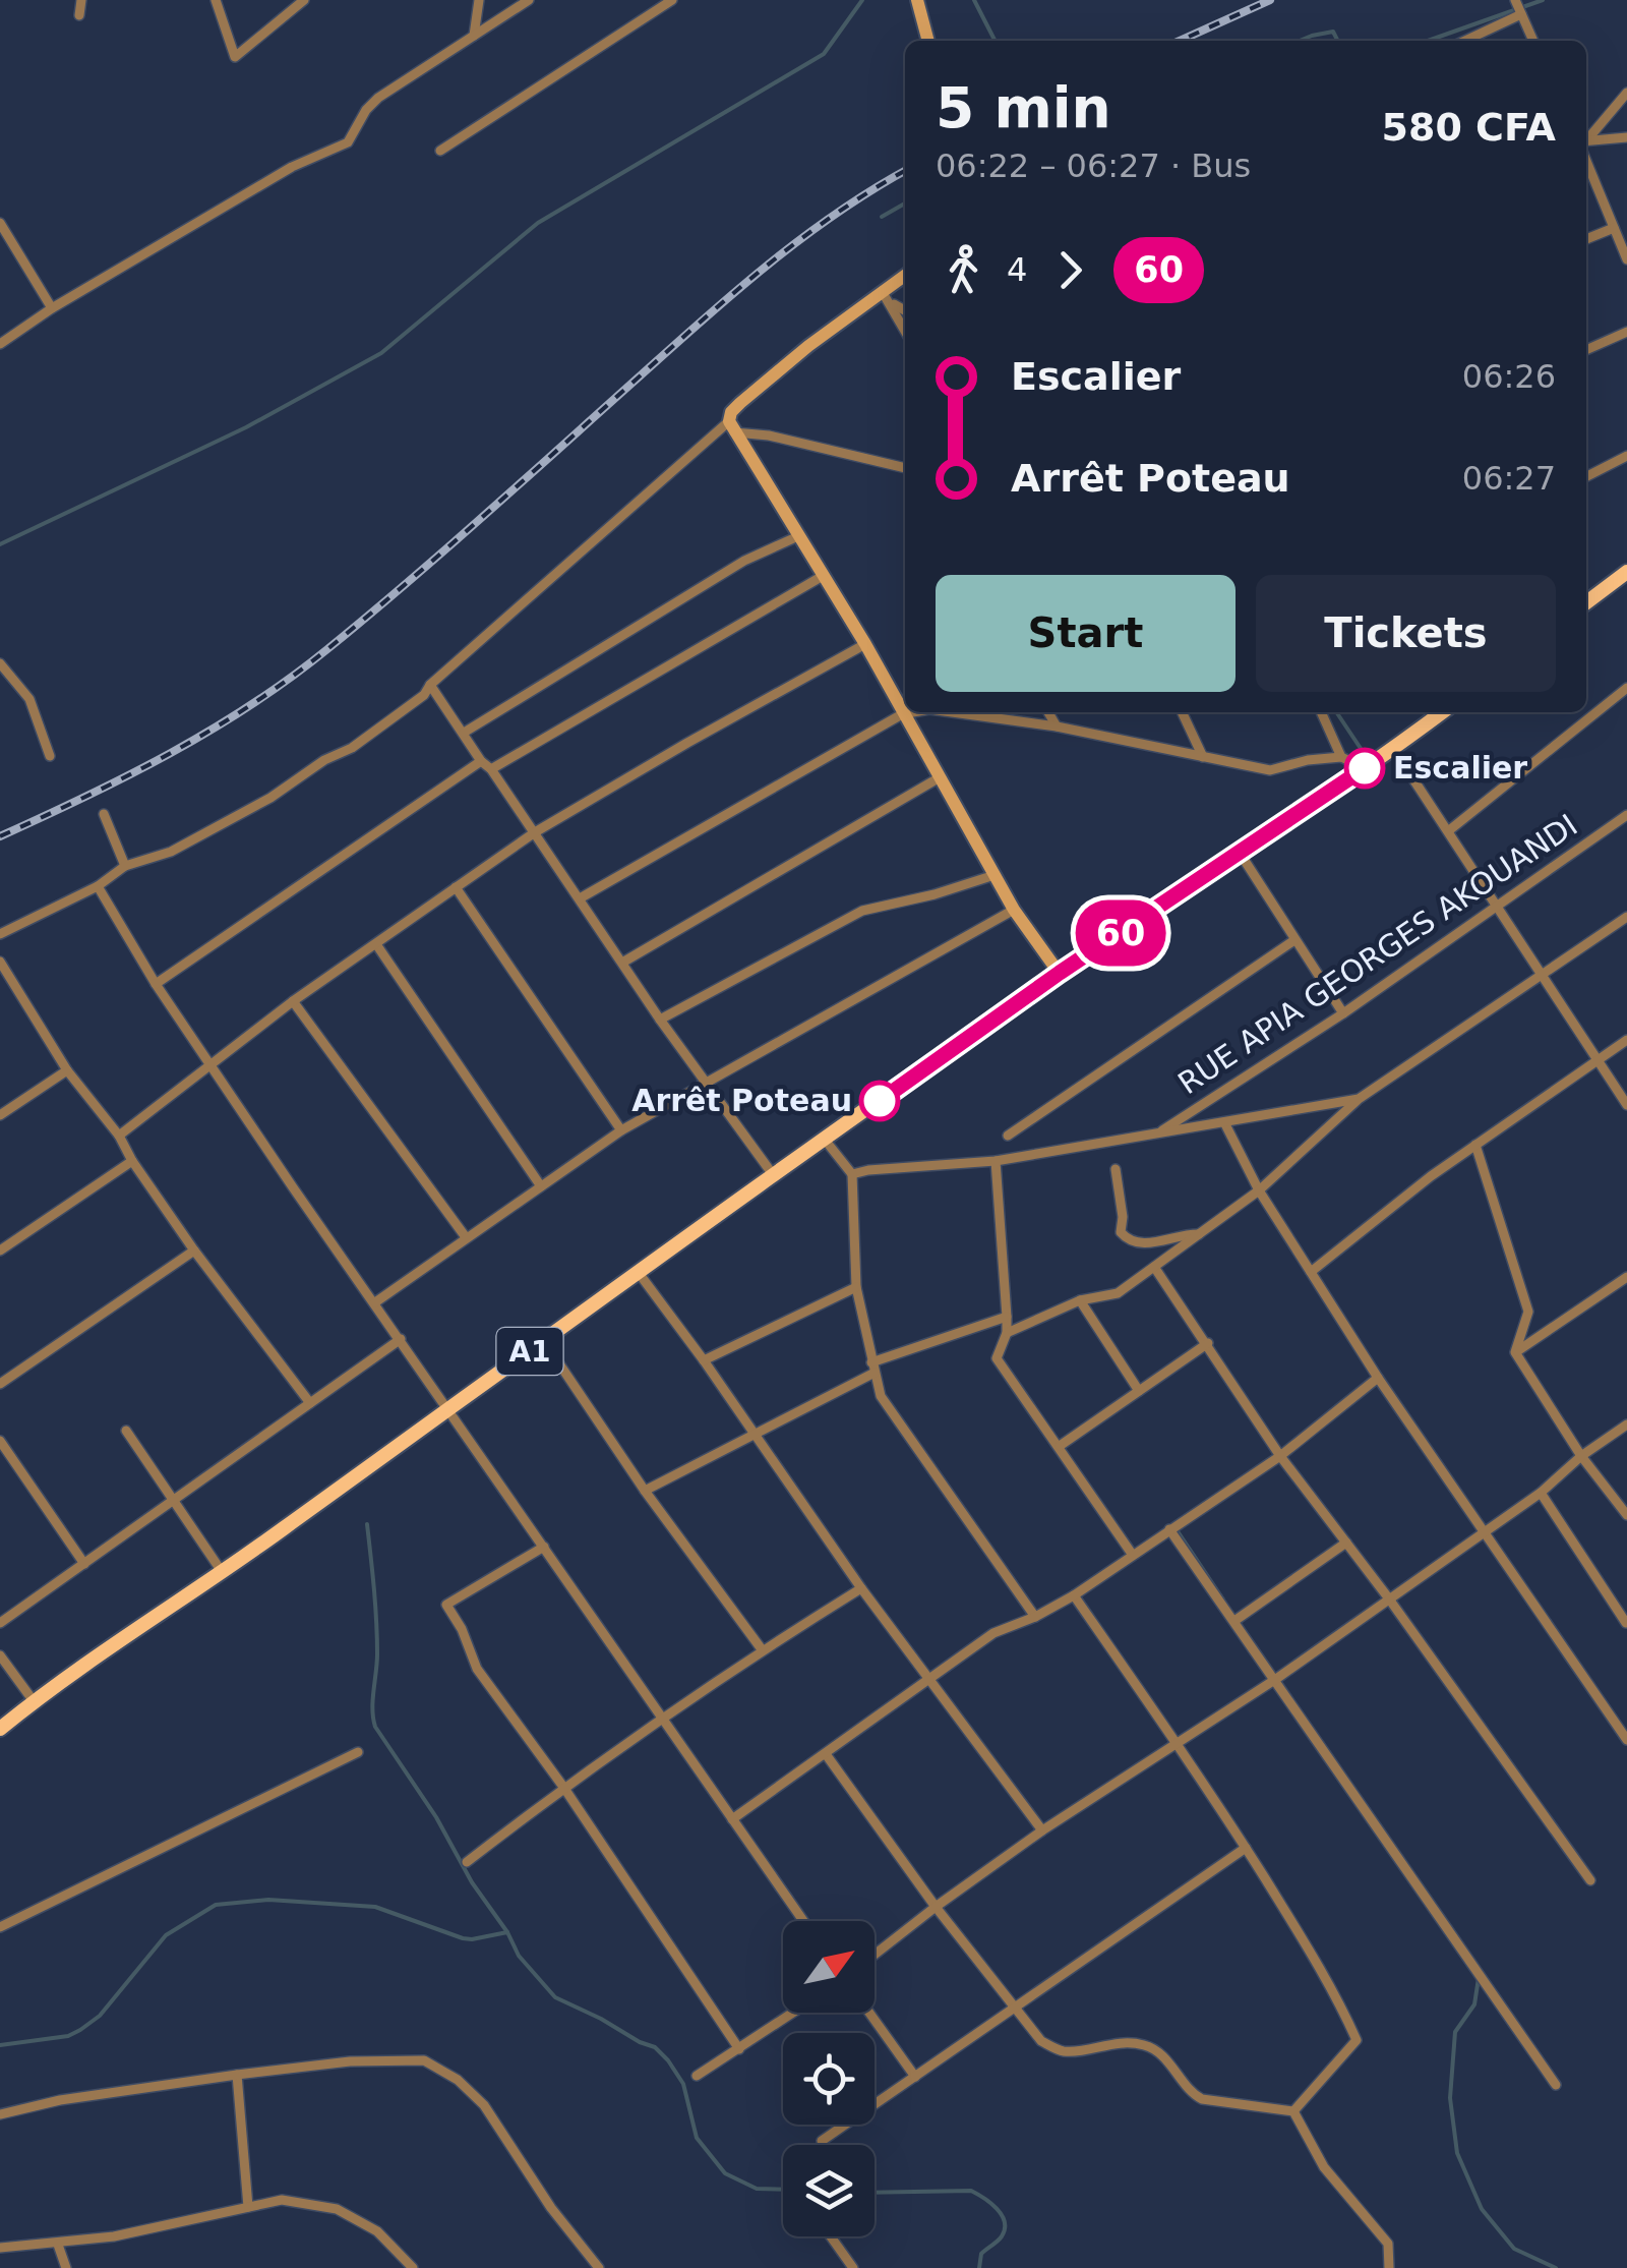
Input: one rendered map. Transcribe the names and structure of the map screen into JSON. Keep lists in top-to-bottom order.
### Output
{
  "streets": {
    "main road": ["A1"],
    "street": ["RUE APIA GEORGES AKOUANDI"]
  },
  "places": ["Escalier", "Arrêt Poteau"],
  "lines": ["bus line 60"],
  "north": "top right",
  "page": {
    "on_map": "60",
    "heading": ["5 min", "06:22 – 06:27 · Bus", "580 CFA"],
    "legs": ["4", "60"],
    "list": [
      {
        "name": "Escalier",
        "value": "06:26"
      },
      {
        "name": "Arrêt Poteau",
        "value": "06:27"
      }
    ],
    "buttons": ["Start", "Tickets"]
  }
}
